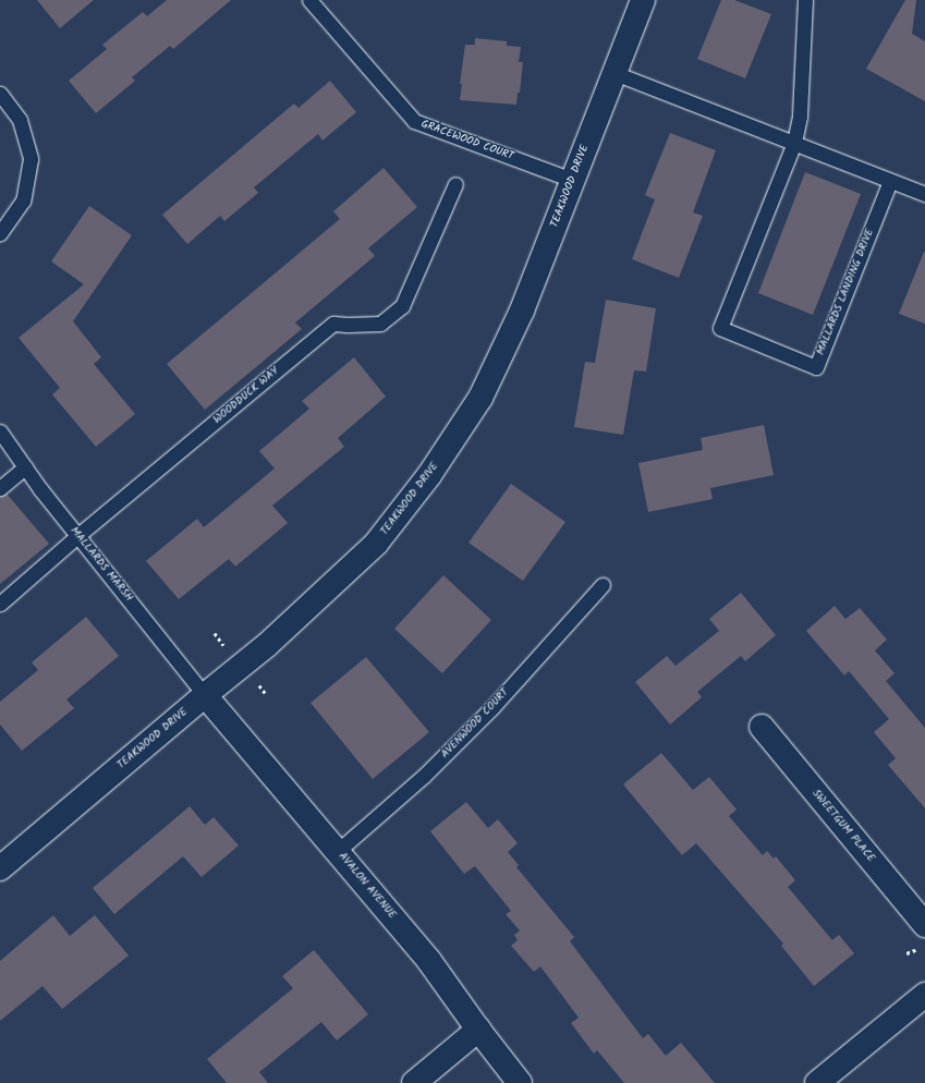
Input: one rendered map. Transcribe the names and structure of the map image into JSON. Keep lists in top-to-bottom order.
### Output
{
  "streets": {
    "street": ["TEAKWOOD DRIVE", "SWEETGUM PLACE", "AVALON AVENUE"],
    "lane": [
      "GRACEWOOD COURT",
      "MALLARDS LANDING DRIVE",
      "WOODDUCK WAY",
      "MALLARDS MARSH",
      "AVENWOOD COURT"
    ]
  },
  "crossings": [
    ["GRACEWOOD COURT", "TEAKWOOD DRIVE"],
    ["TEAKWOOD DRIVE", "MALLARDS MARSH"],
    ["TEAKWOOD DRIVE", "AVALON AVENUE"],
    ["WOODDUCK WAY", "MALLARDS MARSH"],
    ["MALLARDS MARSH", "AVALON AVENUE"],
    ["AVENWOOD COURT", "AVALON AVENUE"]
  ]
}
